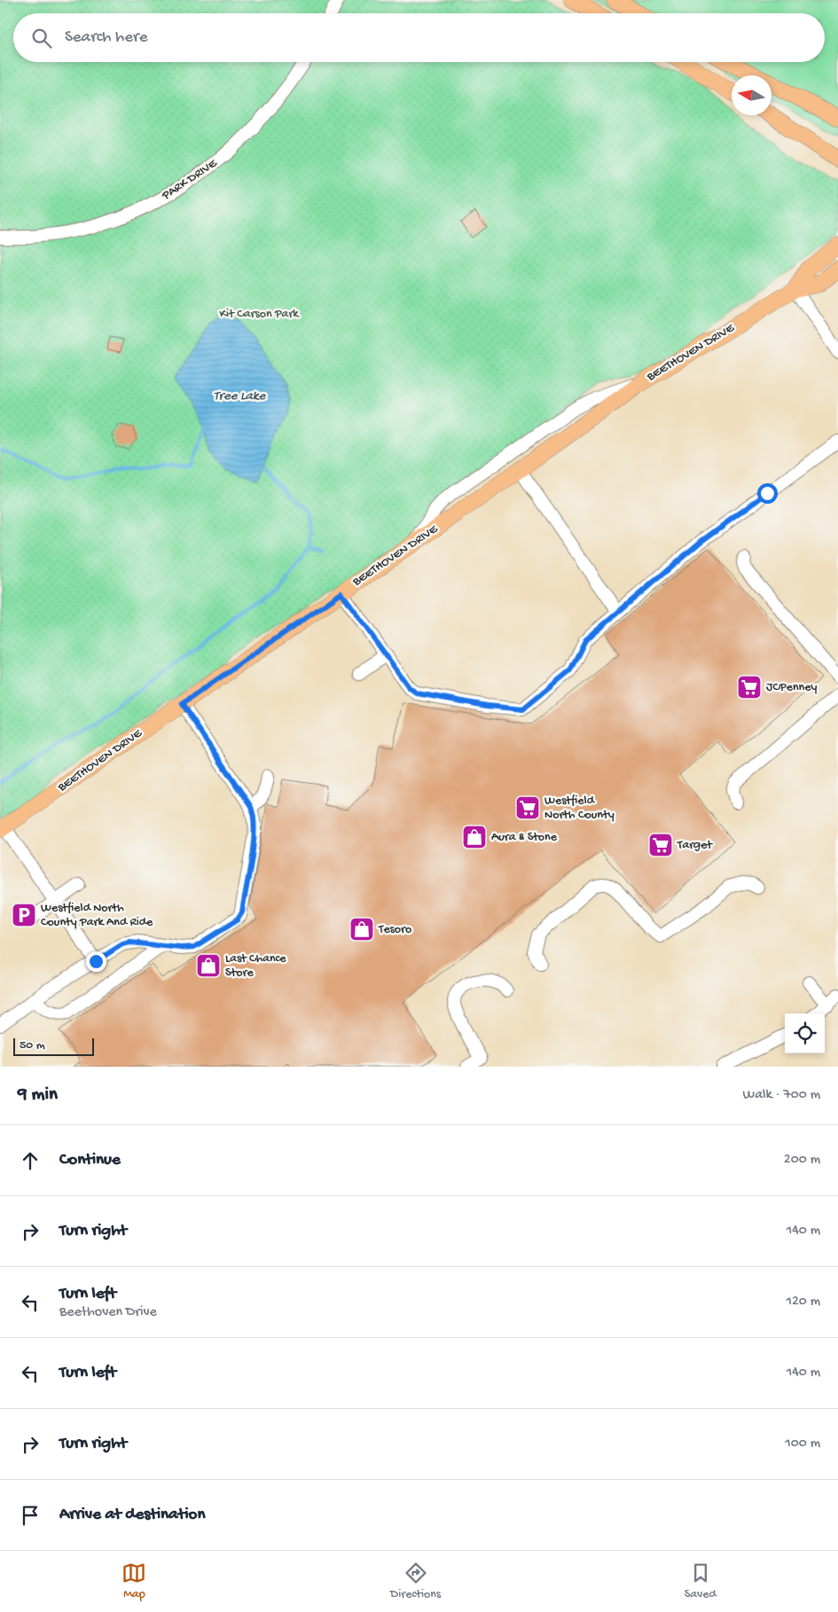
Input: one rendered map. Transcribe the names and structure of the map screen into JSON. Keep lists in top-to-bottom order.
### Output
{
  "streets": {
    "main road": ["BEETHOVEN DRIVE"],
    "street": ["PARK DRIVE"]
  },
  "water": ["Tree Lake"],
  "parks": ["Kit Carson Park"],
  "places": {
    "supermarket": ["JCPenney", "Westfield North County", "Target"],
    "shop": ["Aura & Stone", "Tesoro", "Last Chance Store"],
    "parking": ["Westfield North County Park And Ride"]
  },
  "scale_bar": "50 m",
  "north": "left",
  "page": {
    "search": "Search here",
    "scale": "50 m",
    "heading": ["9 min", "Walk · 700 m"],
    "list": [
      ["Continue", "200 m"],
      ["Turn right", "140 m"],
      ["Turn left", "Beethoven Drive", "120 m"],
      ["Turn left", "140 m"],
      ["Turn right", "100 m"],
      "Arrive at destination"
    ],
    "nav": ["Map", "Directions", "Saved"]
  }
}
